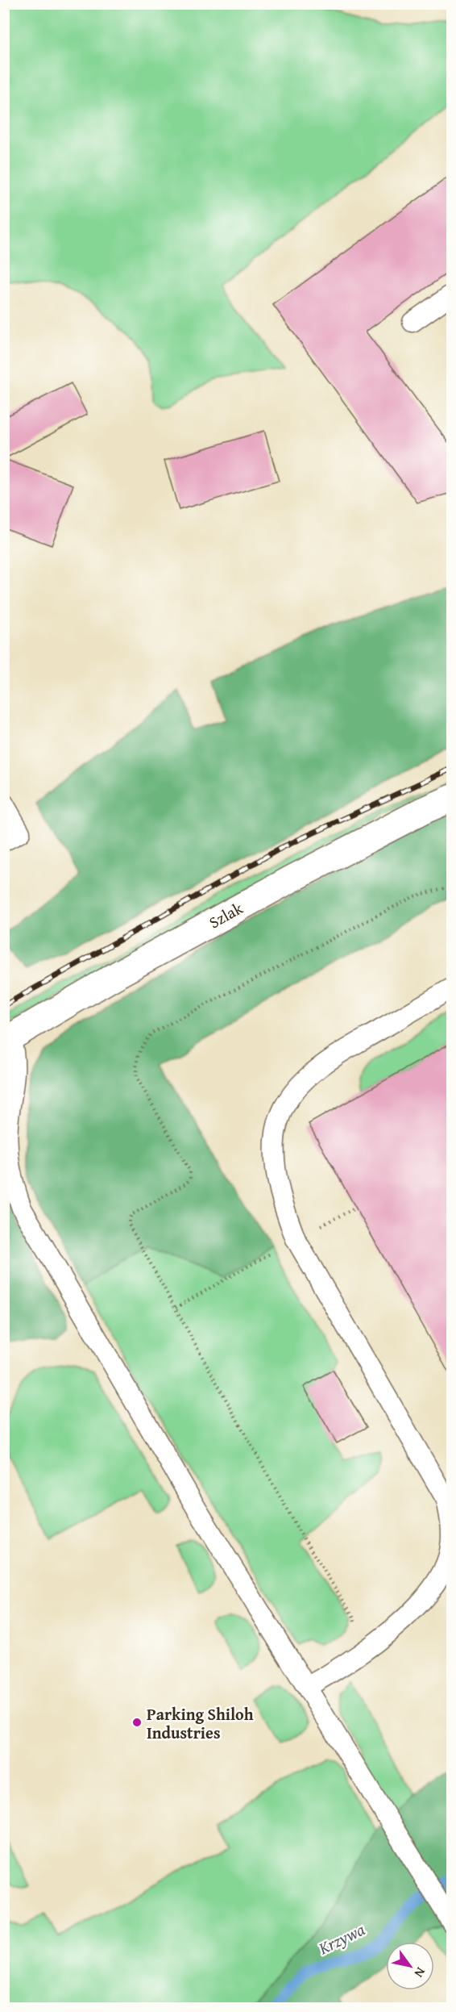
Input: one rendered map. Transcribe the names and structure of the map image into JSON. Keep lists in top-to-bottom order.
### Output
{
  "streets": {
    "street": ["Szlak"]
  },
  "water": ["Krzywa"],
  "places": ["Parking Shiloh Industries"],
  "north": "bottom right"
}
